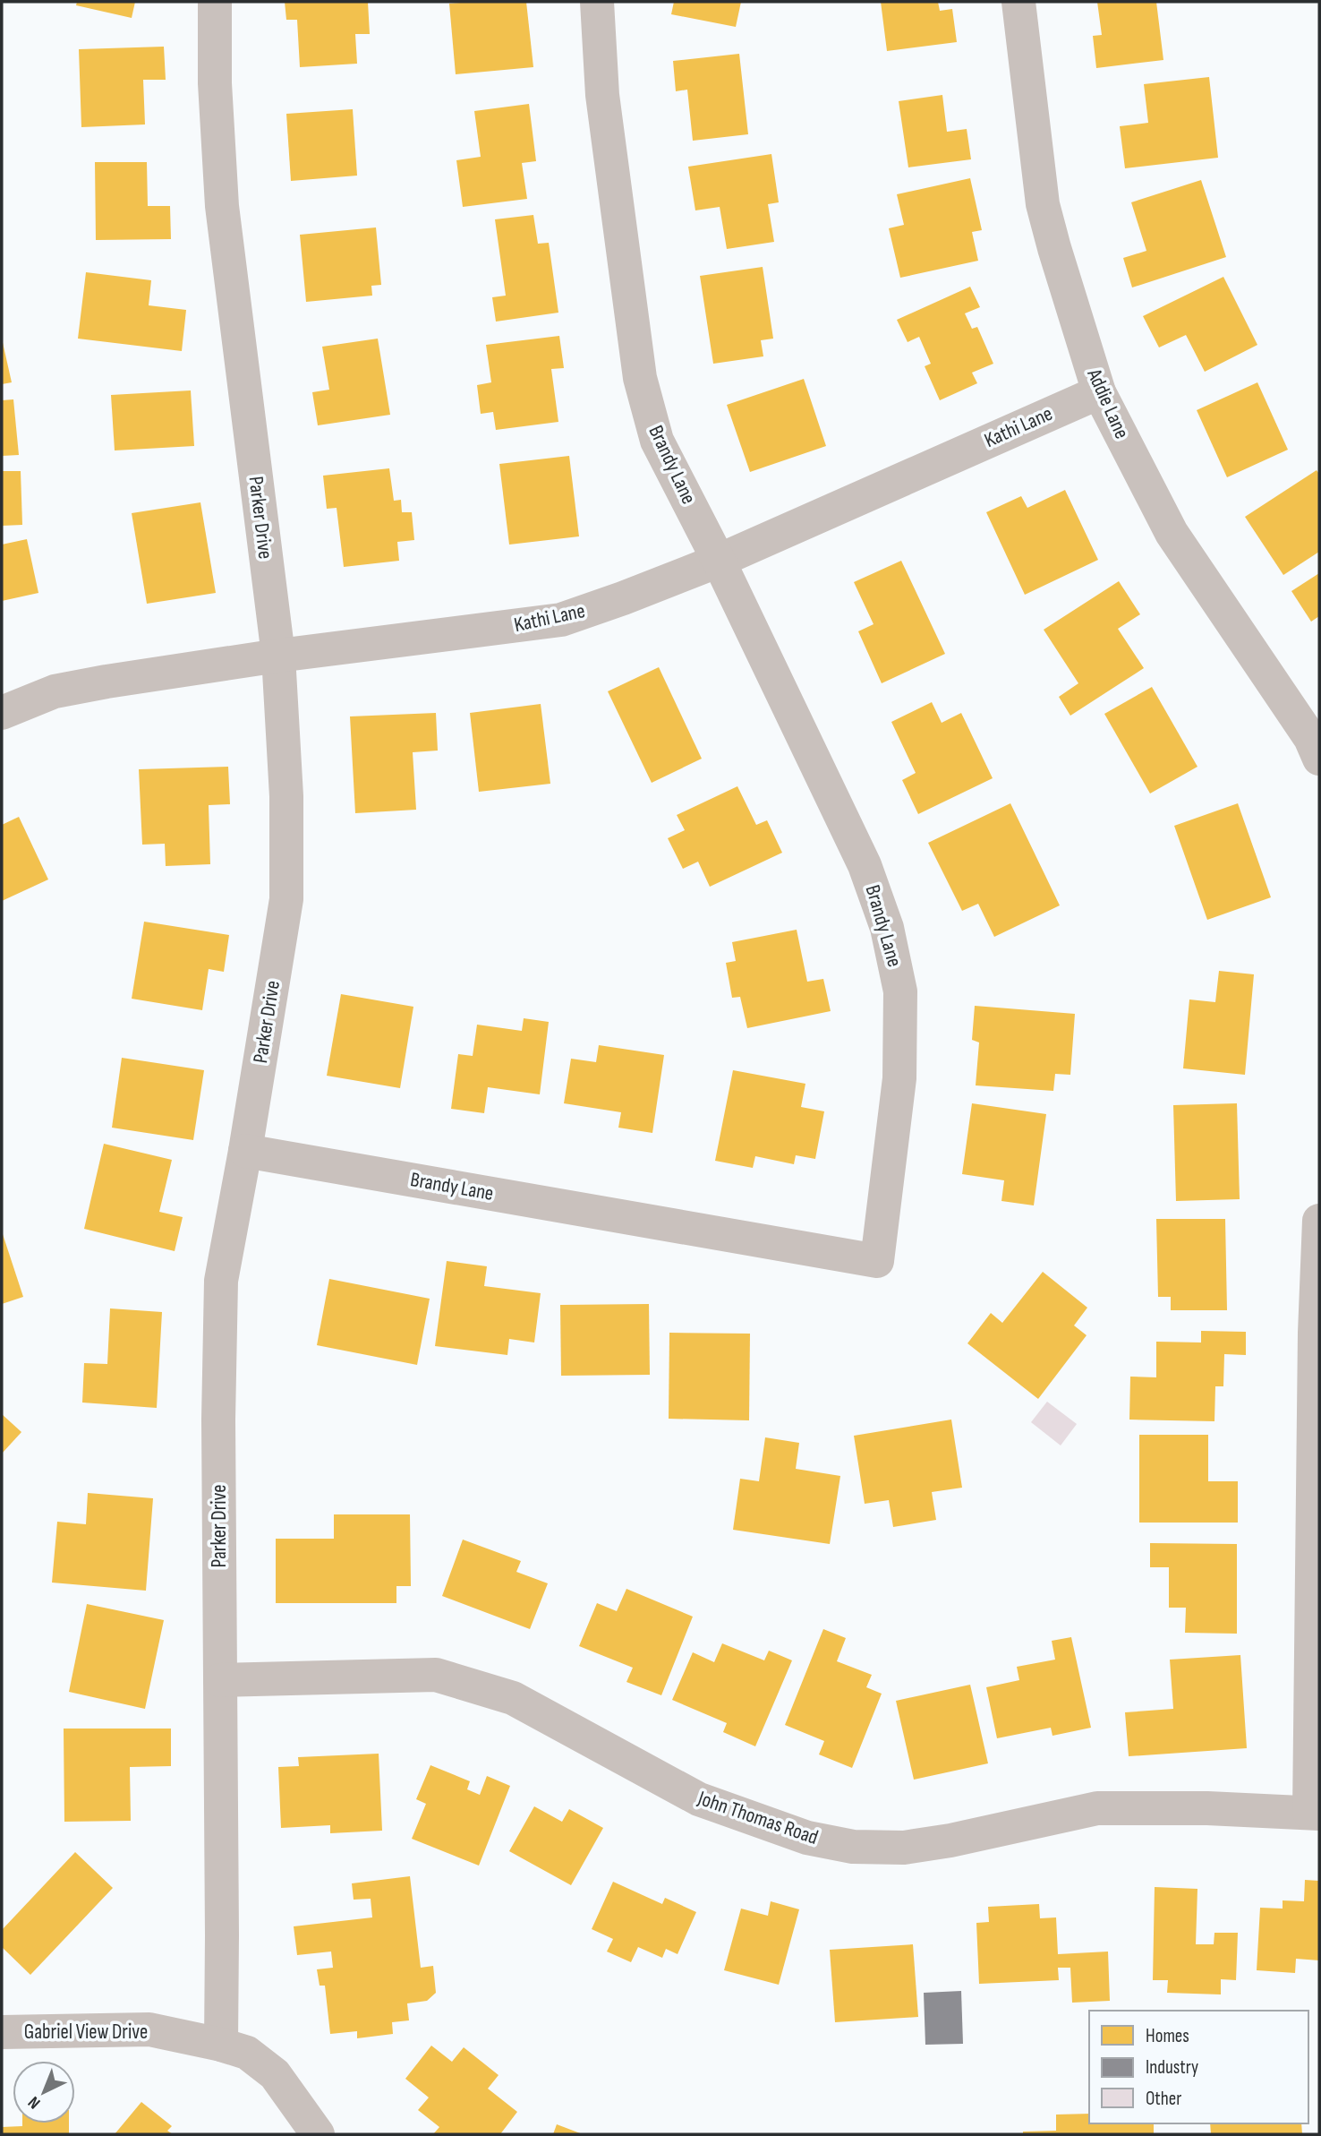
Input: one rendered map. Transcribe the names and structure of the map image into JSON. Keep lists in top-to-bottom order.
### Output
{
  "streets": {
    "street": [
      "Addie Lane",
      "Kathi Lane",
      "Brandy Lane",
      "Parker Drive",
      "John Thomas Road",
      "Gabriel View Drive"
    ]
  },
  "crossings": [
    ["Addie Lane", "Kathi Lane"],
    ["Kathi Lane", "Brandy Lane"],
    ["Kathi Lane", "Parker Drive"],
    ["Brandy Lane", "Parker Drive"],
    ["Parker Drive", "John Thomas Road"],
    ["Parker Drive", "Gabriel View Drive"]
  ],
  "legend": ["Homes", "Industry", "Other"],
  "north": "bottom left"
}
